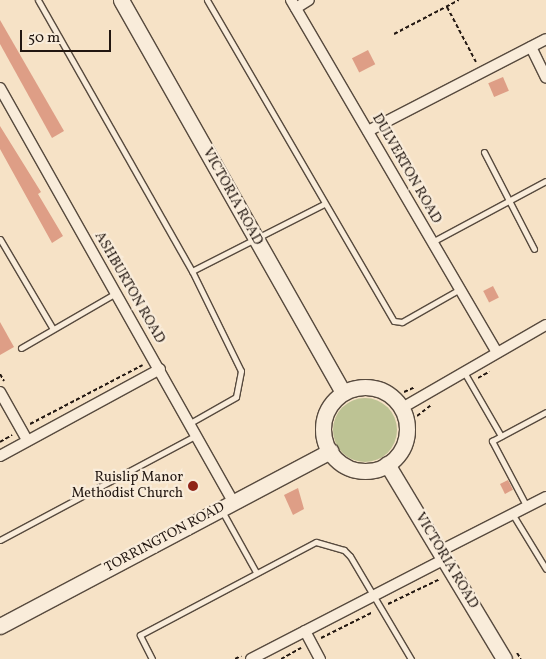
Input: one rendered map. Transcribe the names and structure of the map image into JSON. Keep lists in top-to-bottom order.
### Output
{
  "streets": {
    "street": [
      "DULVERTON ROAD",
      "VICTORIA ROAD",
      "ASHBURTON ROAD",
      "TORRINGTON ROAD"
    ]
  },
  "crossings": [
    ["VICTORIA ROAD", "TORRINGTON ROAD"],
    ["ASHBURTON ROAD", "TORRINGTON ROAD"]
  ],
  "places": ["Ruislip Manor Methodist Church"],
  "scale_bar": "50 m"
}
